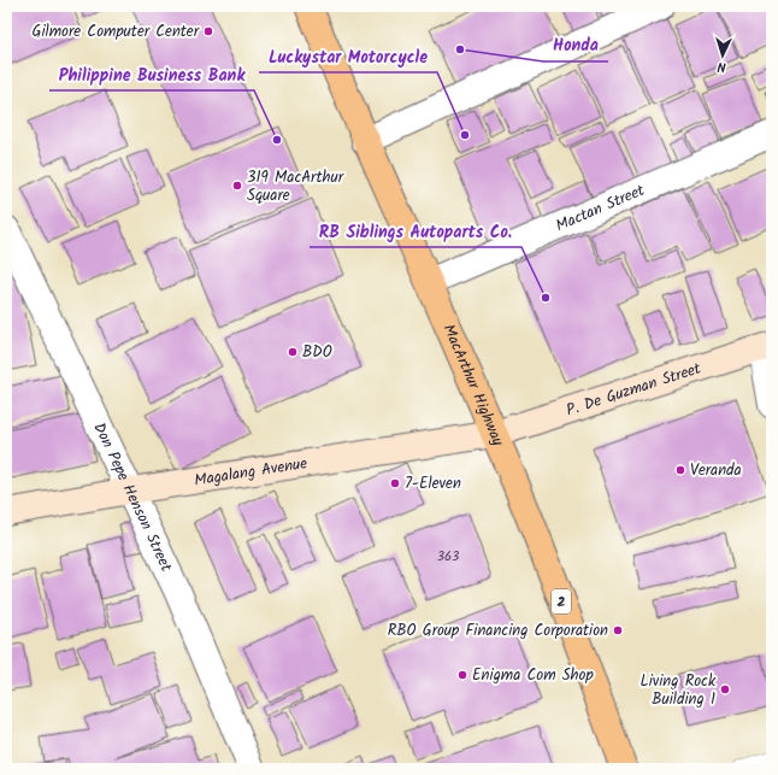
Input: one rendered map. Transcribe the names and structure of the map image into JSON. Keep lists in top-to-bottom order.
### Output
{
  "streets": {
    "highway": ["MacArthur Highway", "2"],
    "street": [
      "Mactan Street",
      "P. De Guzman Street",
      "Magalang Avenue",
      "Don Pepe Henson Street"
    ]
  },
  "crossings": [
    ["Mactan Street", "MacArthur Highway"],
    ["MacArthur Highway", "P. De Guzman Street"],
    ["MacArthur Highway", "Magalang Avenue"],
    ["P. De Guzman Street", "Magalang Avenue"],
    ["Magalang Avenue", "Don Pepe Henson Street"]
  ],
  "places": [
    "Gilmore Computer Center",
    "Honda",
    "Luckystar Motorcycle",
    "Philippine Business Bank",
    "319 MacArthur Square",
    "RB Siblings Autoparts Co.",
    "BDO",
    "Veranda",
    "7-Eleven",
    "RBO Group Financing Corporation",
    "Enigma Com Shop",
    "Living Rock Building 1"
  ],
  "house_numbers": ["363"],
  "north": "bottom"
}
